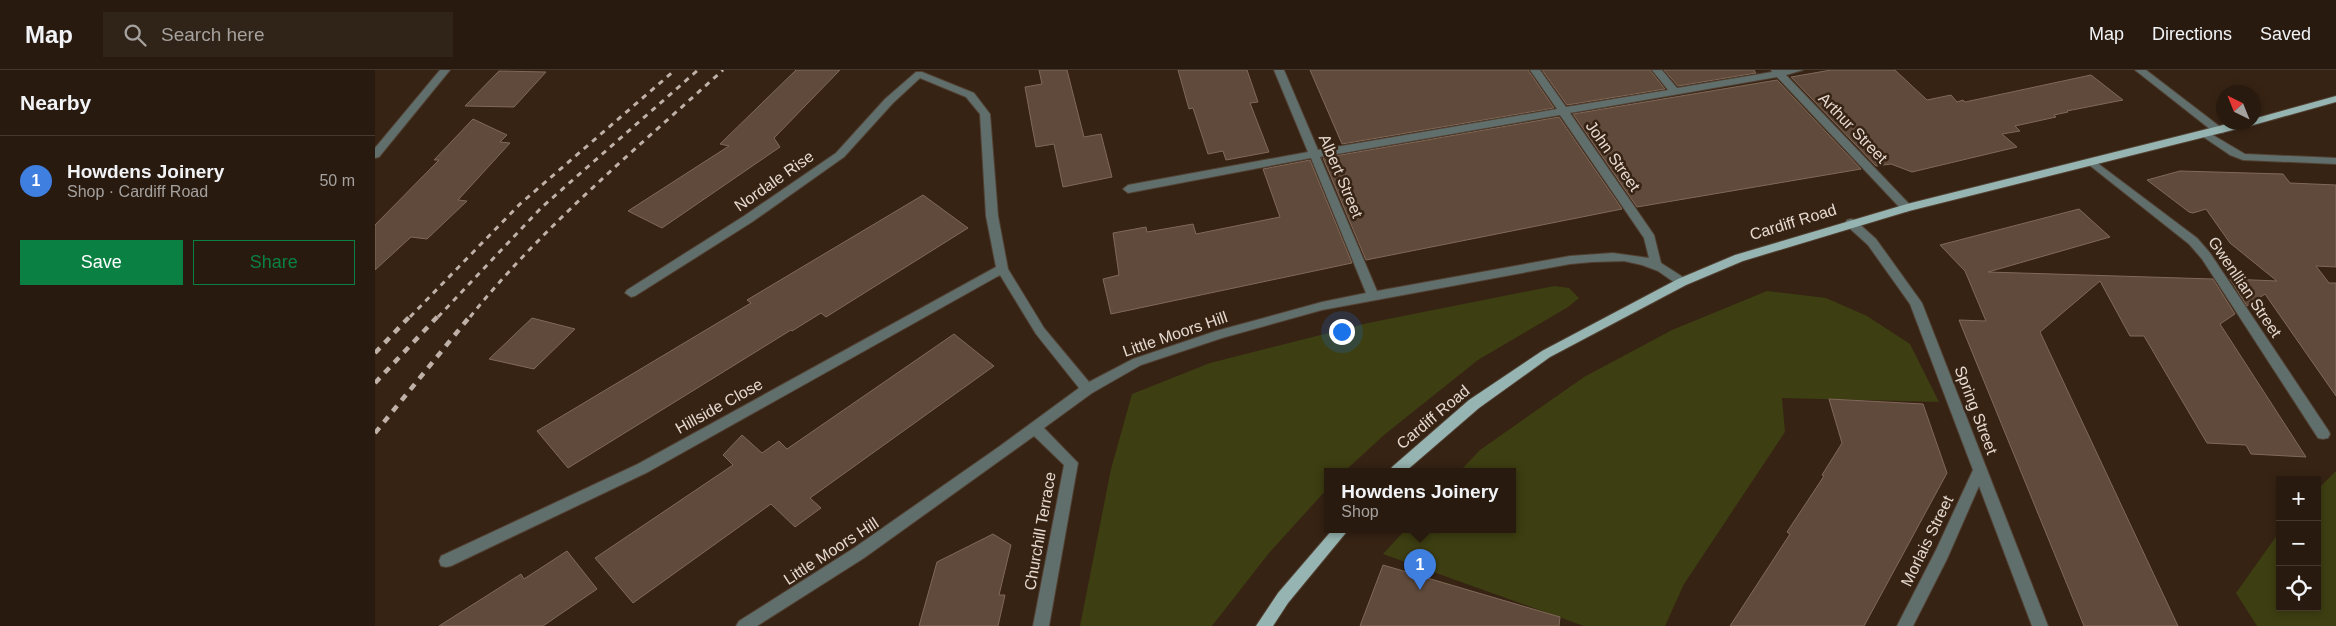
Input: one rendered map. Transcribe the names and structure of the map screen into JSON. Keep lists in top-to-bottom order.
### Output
{
  "streets": {
    "main road": ["Cardiff Road"],
    "street": [
      "Arthur Street",
      "John Street",
      "Albert Street",
      "Nordale Rise",
      "Gwenllian Street",
      "Little Moors Hill",
      "Hillside Close",
      "Spring Street",
      "Churchill Terrace",
      "Morlais Street"
    ]
  },
  "crossings": [
    ["Arthur Street", "Cardiff Road"],
    ["John Street", "Little Moors Hill"],
    ["Albert Street", "Little Moors Hill"],
    ["Nordale Rise", "Hillside Close"],
    ["Cardiff Road", "Gwenllian Street"],
    ["Cardiff Road", "Little Moors Hill"],
    ["Cardiff Road", "Spring Street"],
    ["Little Moors Hill", "Churchill Terrace"],
    ["Spring Street", "Morlais Street"]
  ],
  "north": "top left",
  "page": {
    "header": "Map",
    "search": "Search here",
    "nav": ["Map", "Directions", "Saved"],
    "heading": "Nearby",
    "list": [
      {
        "mark": "1",
        "name": "Howdens Joinery",
        "note": "Shop · Cardiff Road",
        "value": "50 m"
      }
    ],
    "buttons": ["Save", "Share"],
    "popup": ["Howdens Joinery", "Shop"],
    "map_buttons": ["+", "−"],
    "pins": "1"
  }
}
